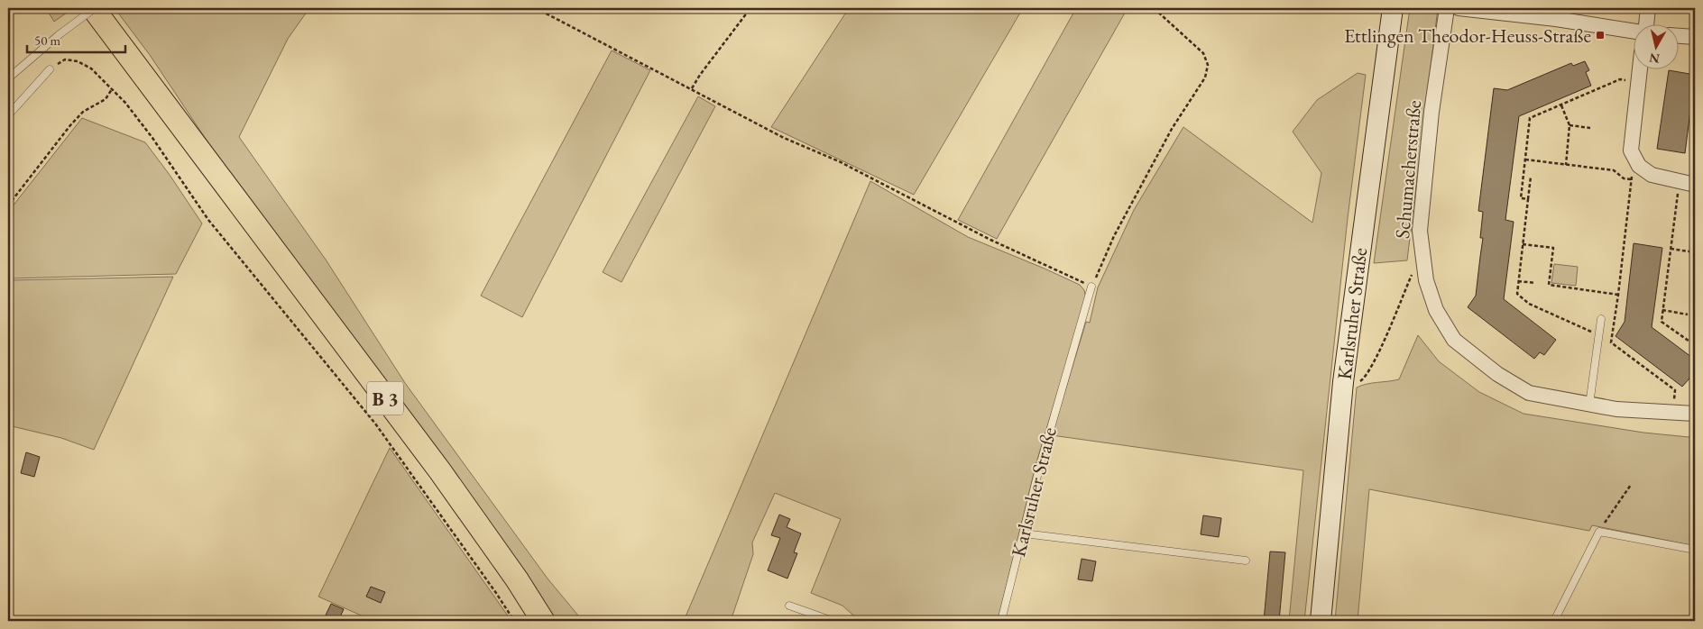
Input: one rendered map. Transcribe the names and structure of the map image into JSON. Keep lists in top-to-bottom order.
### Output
{
  "streets": {
    "main road": ["Karlsruher Straße", "B 3"],
    "street": ["Schumacherstraße"]
  },
  "places": {
    "transit": ["Ettlingen Theodor-Heuss-Straße"]
  },
  "scale_bar": "50 m",
  "north": "bottom"
}
